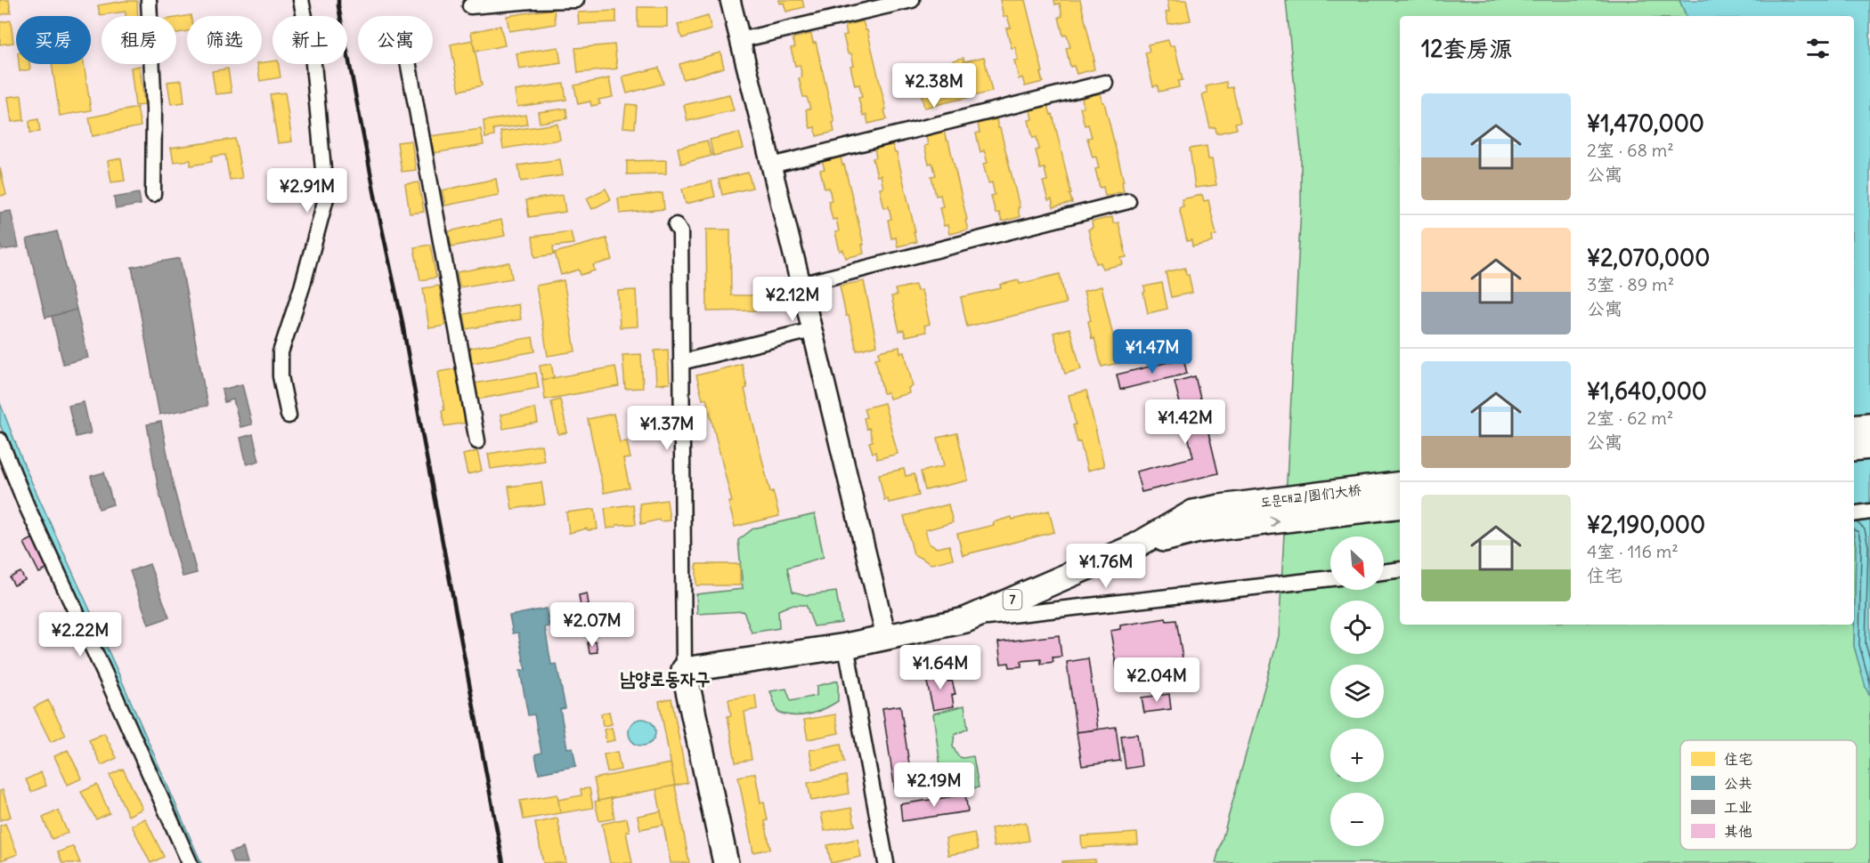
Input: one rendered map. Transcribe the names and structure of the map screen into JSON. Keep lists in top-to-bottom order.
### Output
{
  "streets": {
    "main road": ["도문대교/图们大桥", "7"]
  },
  "crossings": [
    ["도문대교/图们大桥", "7"]
  ],
  "districts": ["남양로동자구"],
  "legend": [
    "住宅",
    "公共",
    "工业",
    "其他"
  ],
  "north": "bottom right",
  "page": {
    "chip": [
      "买房",
      "租房",
      "筛选",
      "新上",
      "公寓"
    ],
    "heading": "12套房源",
    "price": [
      "¥2.38M",
      "¥2.91M",
      "¥2.12M",
      "¥1.47M",
      "¥1.42M",
      "¥1.37M",
      "¥1.76M",
      "¥2.07M",
      "¥2.22M",
      "¥1.64M",
      "¥2.04M",
      "¥2.19M"
    ],
    "list": [
      {
        "name": "¥1,470,000",
        "note": "2室 · 68 m² · 公寓"
      },
      {
        "name": "¥2,070,000",
        "note": "3室 · 89 m² · 公寓"
      },
      {
        "name": "¥1,640,000",
        "note": "2室 · 62 m² · 公寓"
      },
      {
        "name": "¥2,190,000",
        "note": "4室 · 116 m² · 住宅"
      }
    ],
    "map_buttons": ["+", "−"]
  }
}
